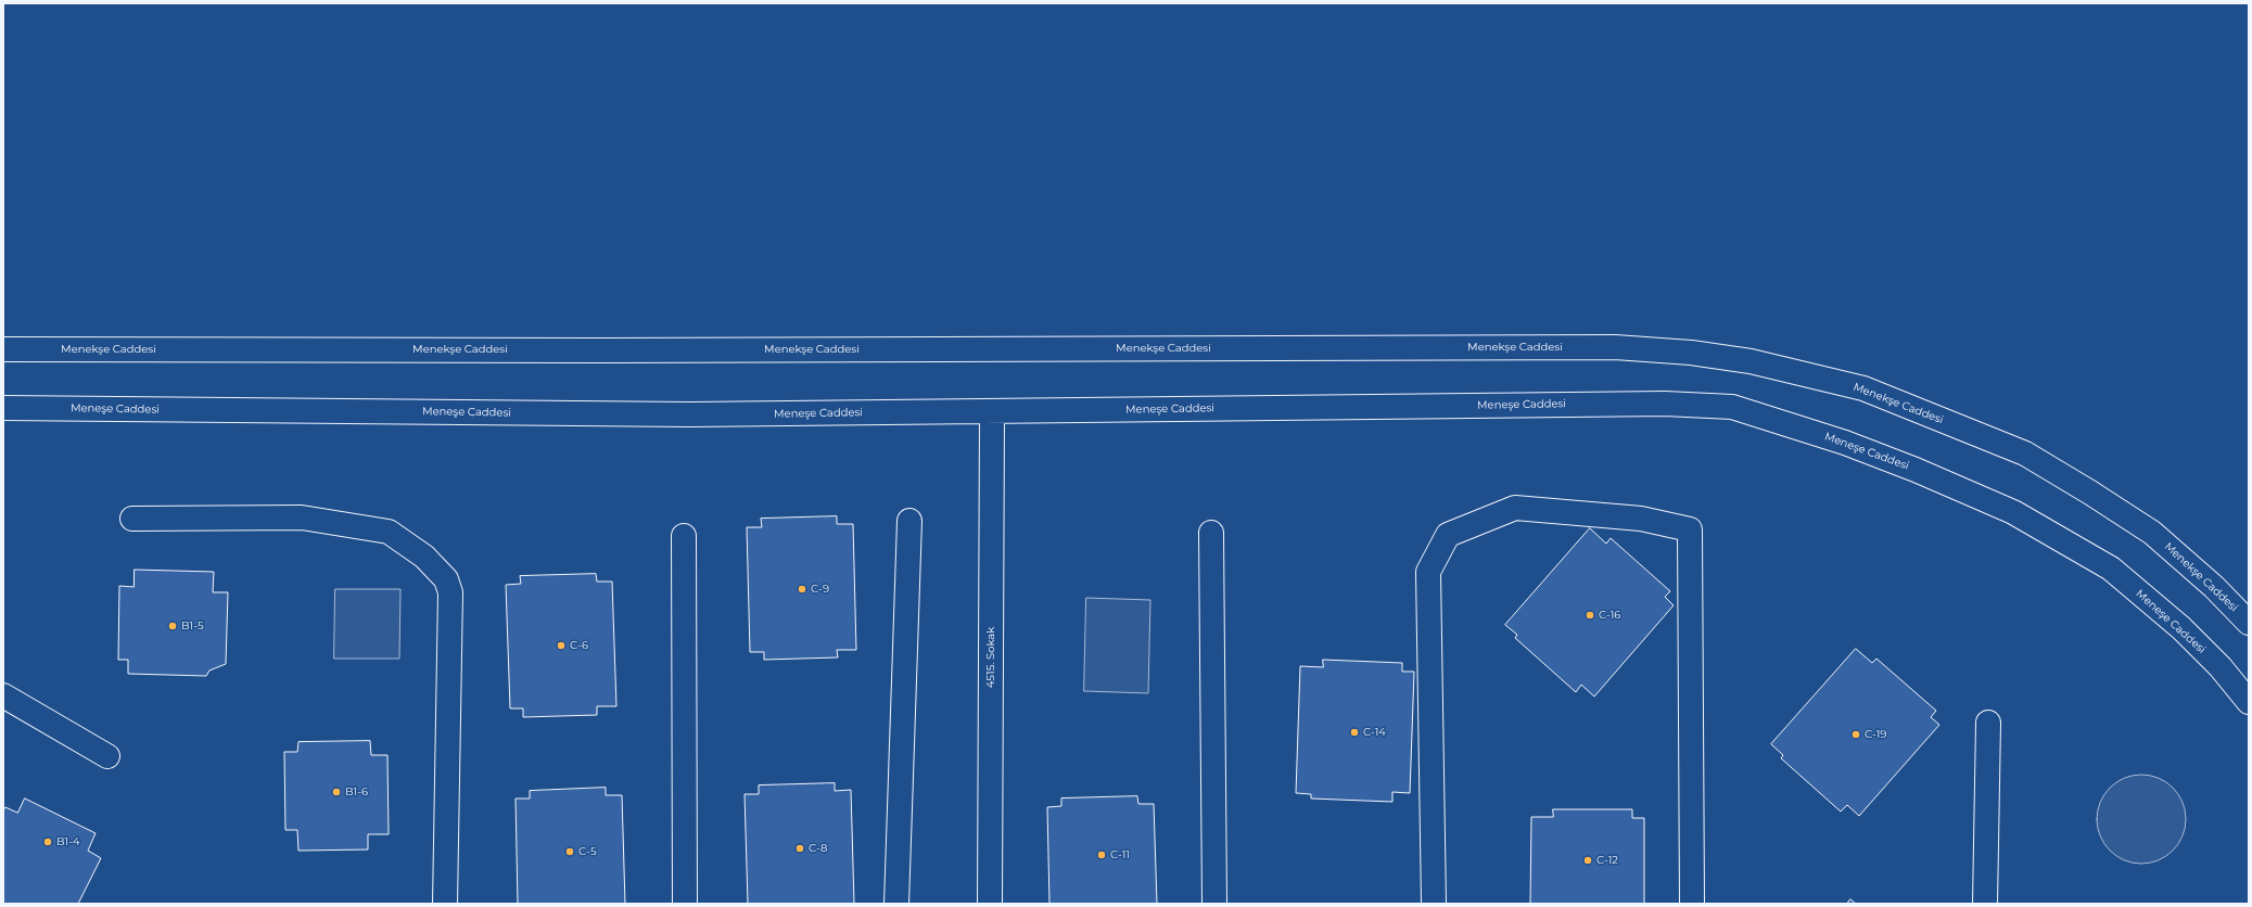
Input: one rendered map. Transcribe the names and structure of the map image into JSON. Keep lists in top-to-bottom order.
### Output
{
  "streets": {
    "street": ["Menekşe Caddesi", "Meneşe Caddesi", "4515. Sokak"]
  },
  "crossings": [
    ["Meneşe Caddesi", "4515. Sokak"]
  ],
  "places": [
    "C-9",
    "C-16",
    "B1-5",
    "C-6",
    "C-14",
    "C-19",
    "B1-6",
    "B1-4",
    "C-8",
    "C-5",
    "C-11",
    "C-12"
  ]
}
